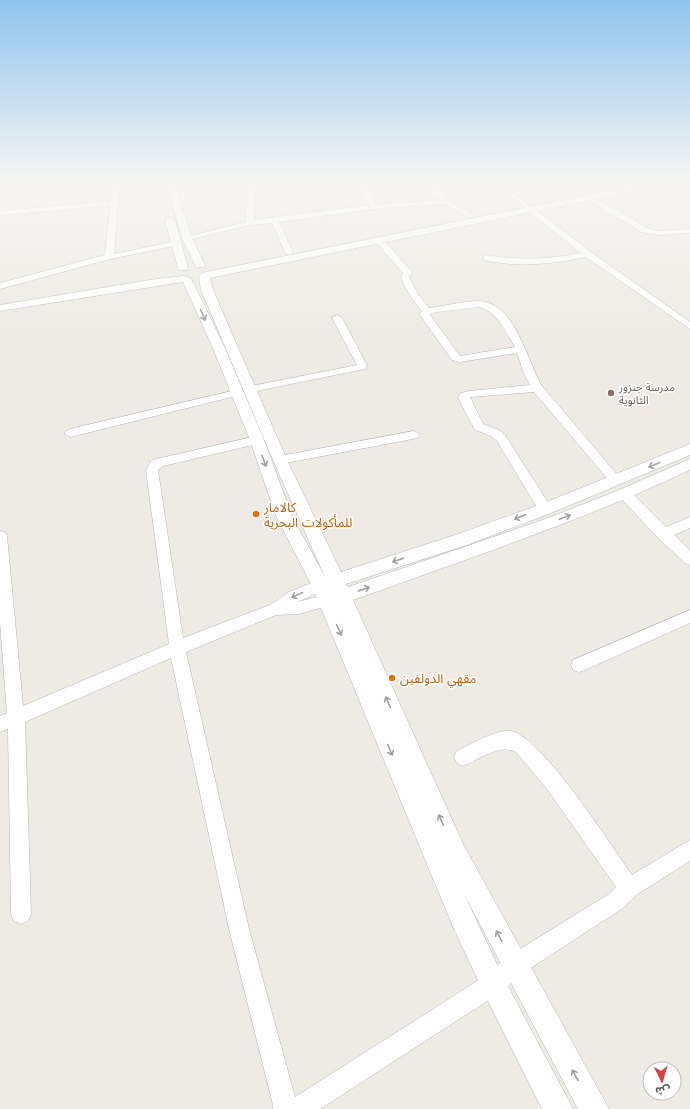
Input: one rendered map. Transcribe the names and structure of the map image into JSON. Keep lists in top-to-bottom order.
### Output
{
  "places": ["مدرسة جنزور الثانوية", "كالامار للمأكولات البحرية", "مقهي الدولفين"],
  "north": "bottom"
}
